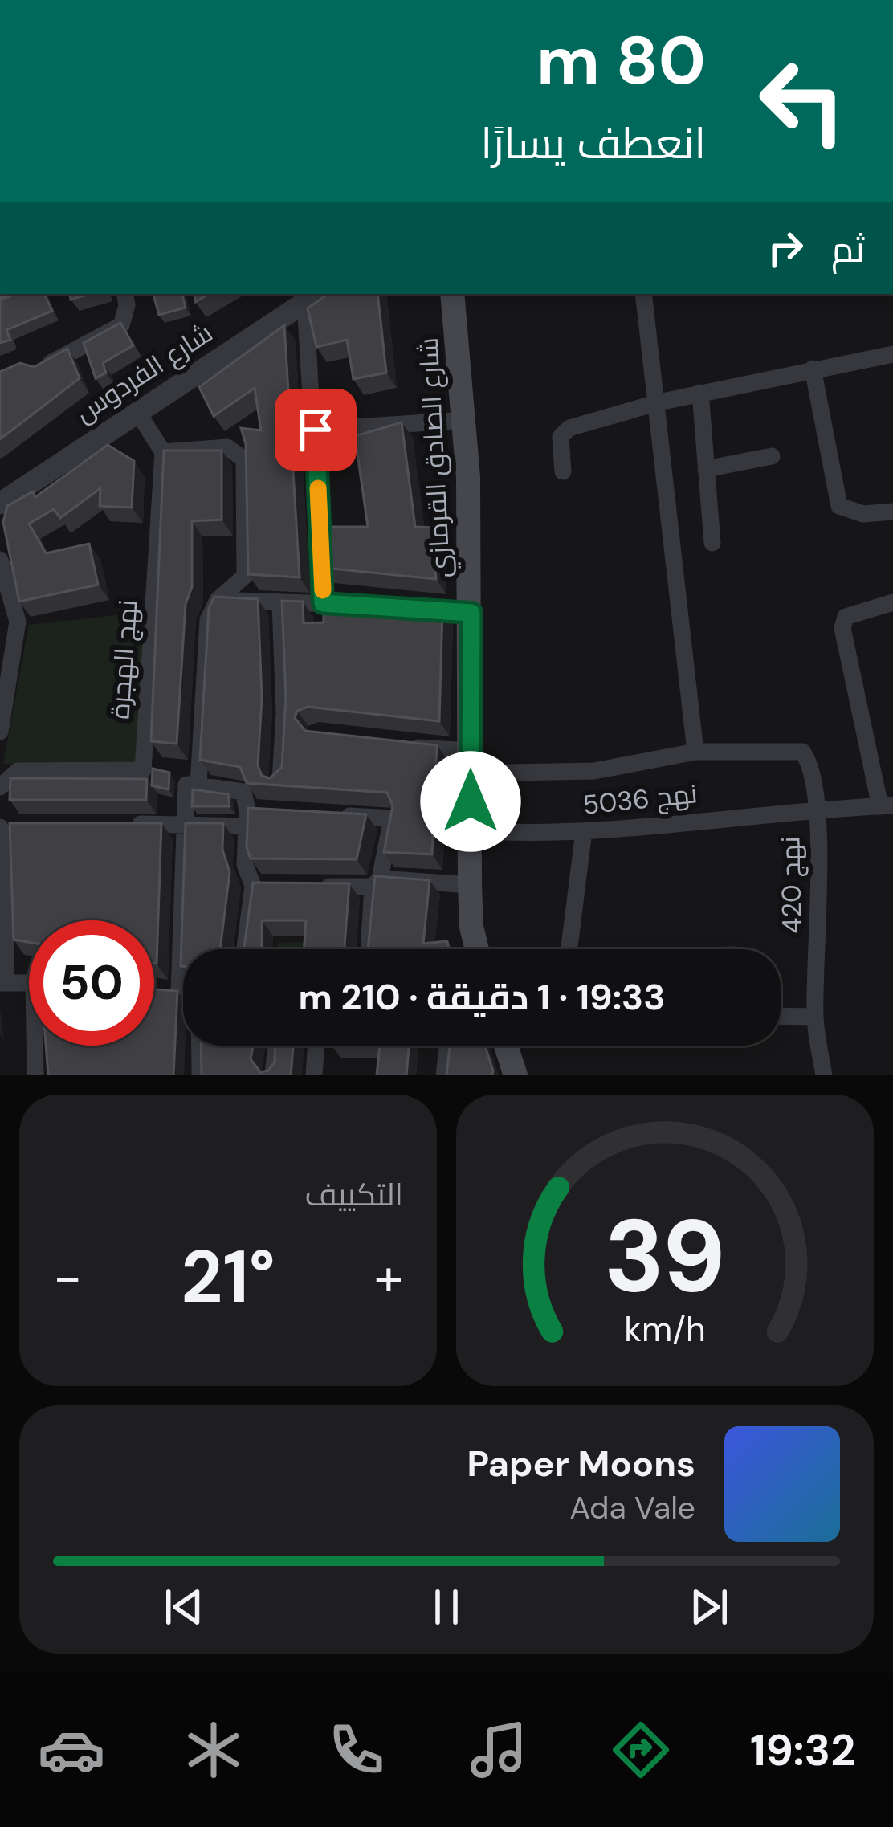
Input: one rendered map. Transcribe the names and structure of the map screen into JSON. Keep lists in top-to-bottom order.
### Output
{
  "streets": {
    "main road": ["شارع الصادق القرمازي"],
    "street": [
      "شارع الفردوس",
      "نهج الهجرة",
      "نهج 5036",
      "نهج 420"
    ]
  },
  "crossings": [
    ["شارع الصادق القرمازي", "نهج 5036"],
    ["نهج 5036", "نهج 420"]
  ],
  "page": {
    "turn": ["80 m", "انعطف يسارًا"],
    "then": "ثم",
    "limit": "50",
    "trip": "19:33 · 1 دقيقة · 210 m",
    "tile": "التكييف",
    "heat": ["−", "21°", "+"],
    "song": ["Paper Moons", "Ada Vale"],
    "tabs": "19:32",
    "gauge": ["39", "km/h"]
  }
}
